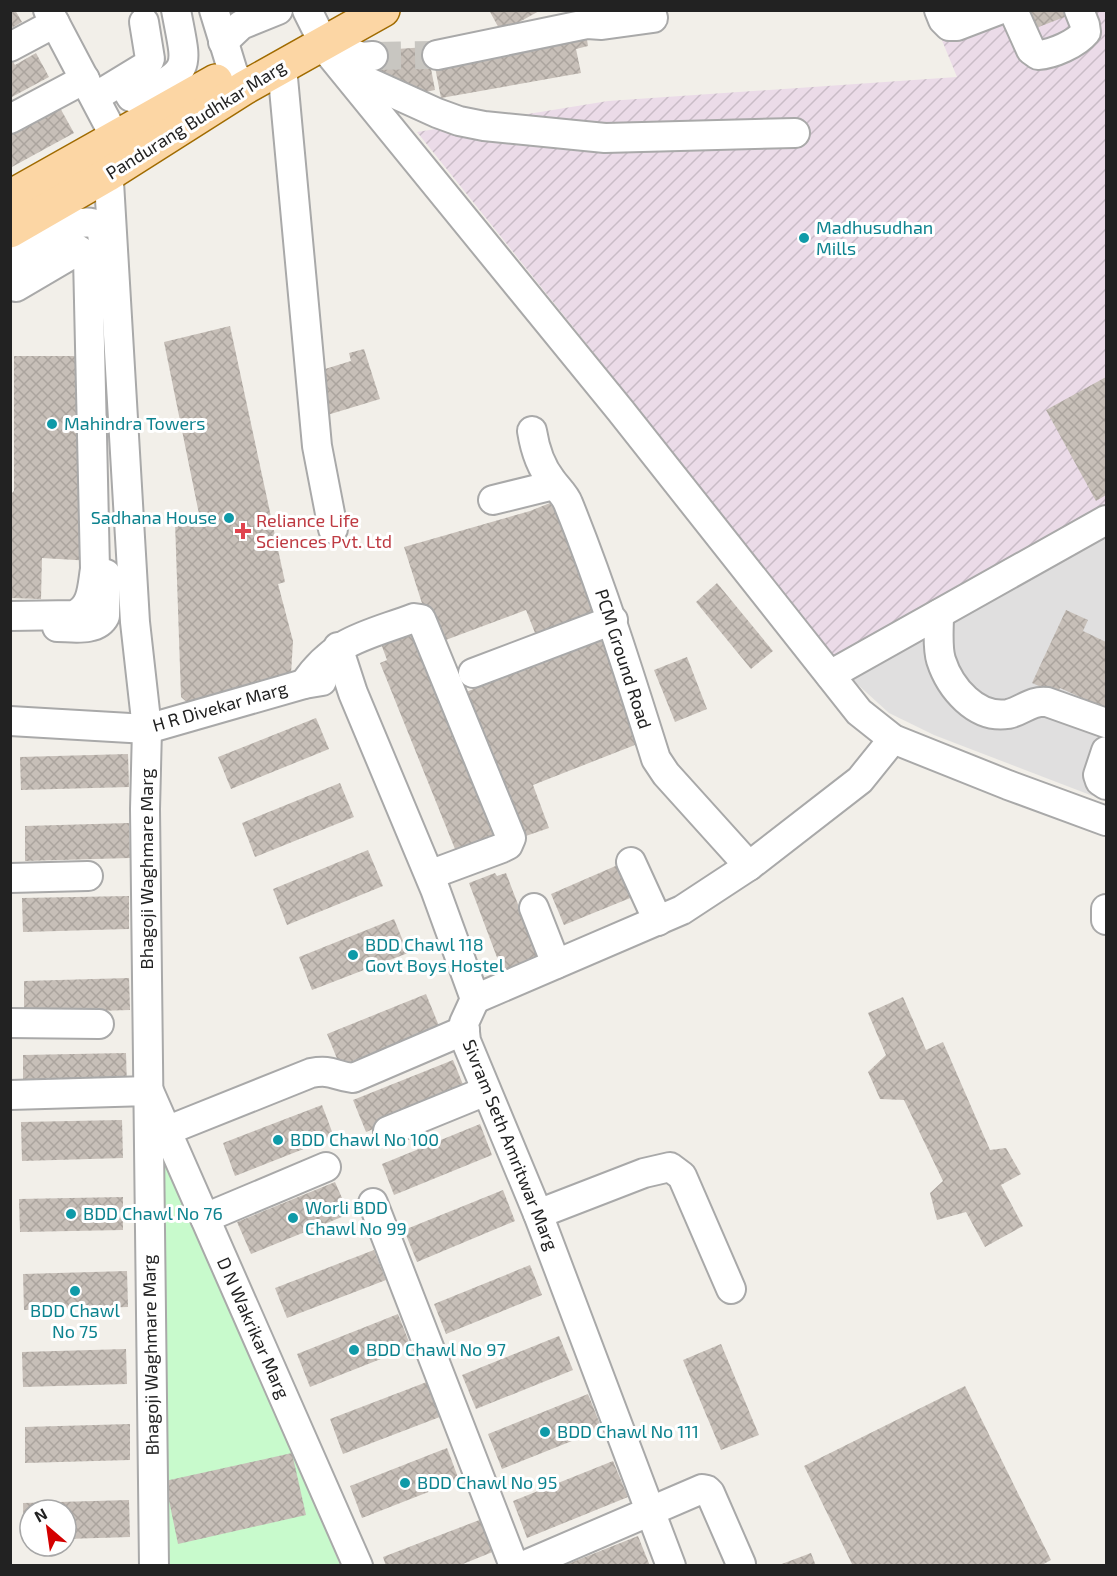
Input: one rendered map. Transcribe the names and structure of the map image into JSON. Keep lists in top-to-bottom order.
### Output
{
  "streets": {
    "main road": ["Pandurang Budhkar Marg"],
    "street": [
      "PCM Ground Road",
      "H R Divekar Marg",
      "Bhagoji Waghmare Marg",
      "Sivram Seth Amritwar Marg",
      "D N Wakrikar Marg"
    ]
  },
  "crossings": [
    ["Pandurang Budhkar Marg", "Bhagoji Waghmare Marg"],
    ["H R Divekar Marg", "Bhagoji Waghmare Marg"],
    ["Bhagoji Waghmare Marg", "D N Wakrikar Marg"]
  ],
  "places": {
    "other": [
      "Madhusudhan Mills",
      "Mahindra Towers",
      "Sadhana House",
      "BDD Chawl 118 Govt Boys Hostel",
      "BDD Chawl No 100",
      "BDD Chawl No 76",
      "Worli BDD Chawl No 99",
      "BDD Chawl No 75",
      "BDD Chawl No 97",
      "BDD Chawl No 111",
      "BDD Chawl No 95"
    ],
    "health": ["Reliance Life Sciences Pvt. Ltd"]
  },
  "north": "top left"
}
